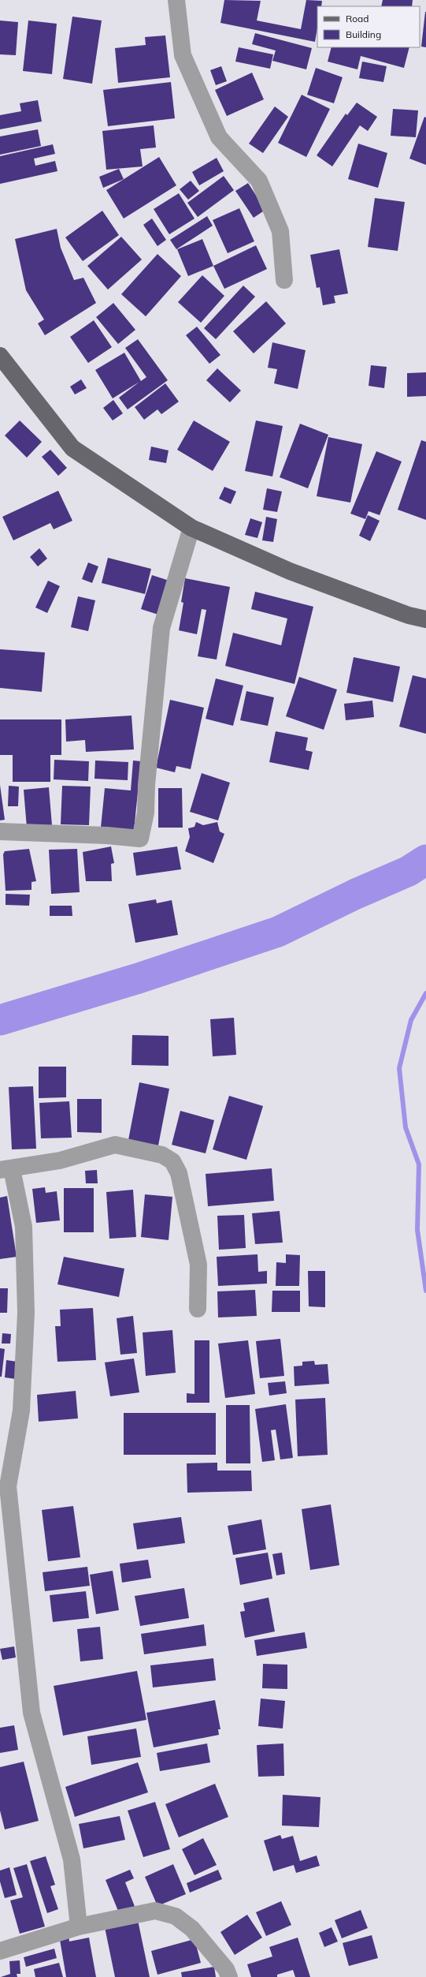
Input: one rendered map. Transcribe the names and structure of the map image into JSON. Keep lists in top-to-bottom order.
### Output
{
  "legend": ["Road", "Building"]
}
